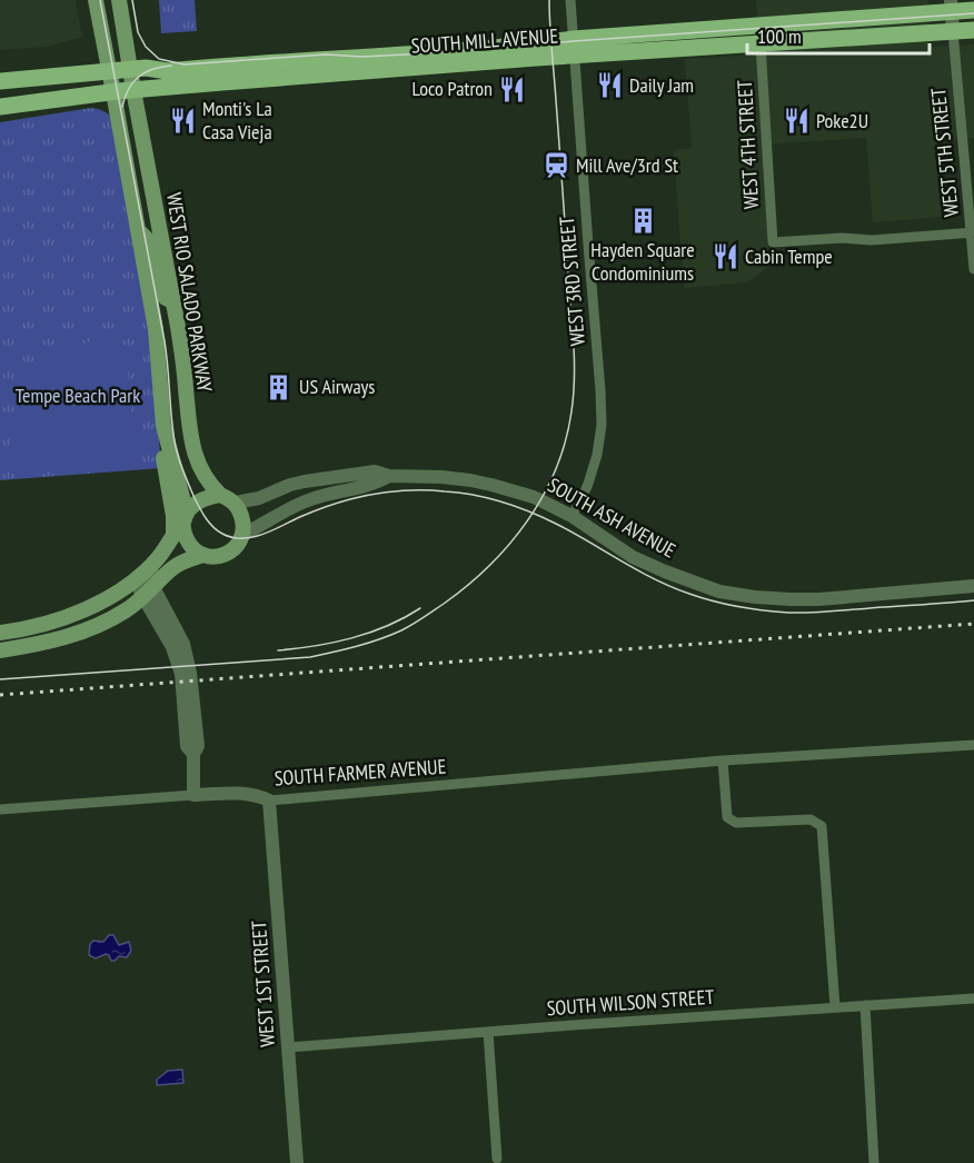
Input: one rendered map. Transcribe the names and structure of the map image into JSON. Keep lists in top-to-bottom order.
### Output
{
  "streets": {
    "main road": ["SOUTH MILL AVENUE", "WEST RIO SALADO PARKWAY"],
    "street": [
      "WEST 4TH STREET",
      "WEST 5TH STREET",
      "WEST 3RD STREET",
      "SOUTH ASH AVENUE",
      "SOUTH FARMER AVENUE",
      "WEST 1ST STREET",
      "SOUTH WILSON STREET"
    ]
  },
  "crossings": [
    ["SOUTH MILL AVENUE", "WEST 4TH STREET"],
    ["SOUTH MILL AVENUE", "WEST 5TH STREET"],
    ["SOUTH MILL AVENUE", "WEST 3RD STREET"],
    ["SOUTH MILL AVENUE", "WEST RIO SALADO PARKWAY"],
    ["WEST 4TH STREET", "WEST 5TH STREET"],
    ["WEST 3RD STREET", "SOUTH ASH AVENUE"],
    ["WEST RIO SALADO PARKWAY", "SOUTH ASH AVENUE"],
    ["SOUTH FARMER AVENUE", "WEST 1ST STREET"],
    ["WEST 1ST STREET", "SOUTH WILSON STREET"]
  ],
  "parks": ["Tempe Beach Park"],
  "places": {
    "restaurant": [
      "Daily Jam",
      "Loco Patron",
      "Monti's La Casa Vieja",
      "Poke2U",
      "Cabin Tempe"
    ],
    "station": ["Mill Ave/3rd St"],
    "building": ["Hayden Square Condominiums", "US Airways"]
  },
  "scale_bar": "100 m"
}
